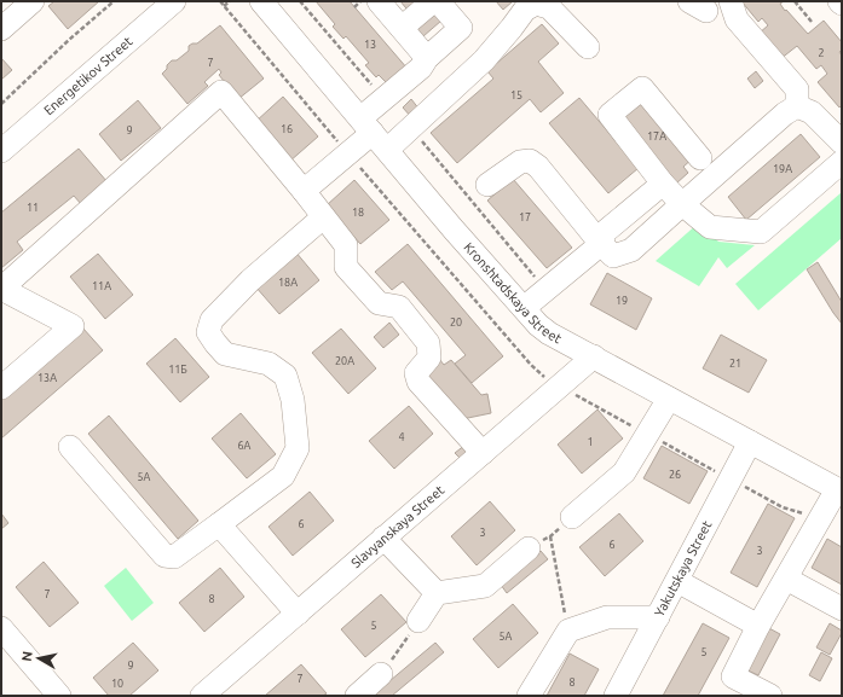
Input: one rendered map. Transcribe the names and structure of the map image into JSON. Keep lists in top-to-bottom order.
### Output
{
  "streets": {
    "street": [
      "Energetikov Street",
      "Kronshtadskaya Street",
      "Slavyanskaya Street",
      "Yakutskaya Street"
    ]
  },
  "crossings": [
    ["Kronshtadskaya Street", "Slavyanskaya Street"],
    ["Kronshtadskaya Street", "Yakutskaya Street"]
  ],
  "house_numbers": [
    "13",
    "2",
    "7",
    "15",
    "16",
    "9",
    "17А",
    "19А",
    "11",
    "18",
    "17",
    "18А",
    "11А",
    "19",
    "20",
    "20А",
    "21",
    "11Б",
    "13А",
    "4",
    "1",
    "6А",
    "26",
    "5А",
    "6",
    "3",
    "6",
    "3",
    "7",
    "8",
    "5",
    "5А",
    "5",
    "9",
    "7",
    "8",
    "10"
  ],
  "north": "left"
}
